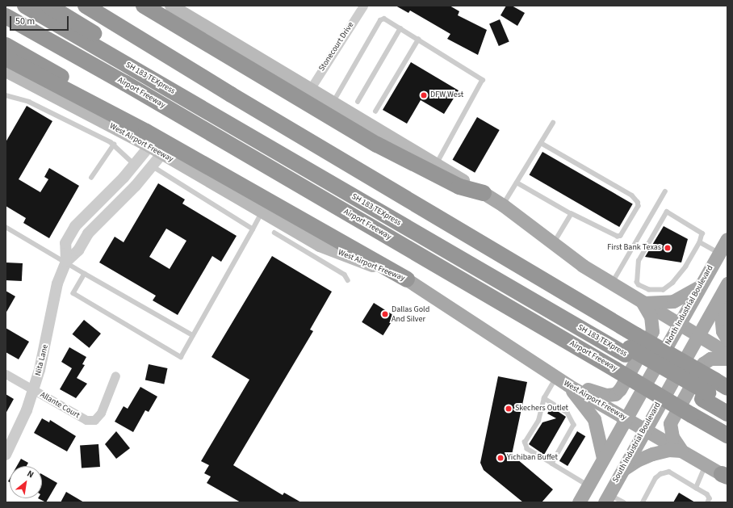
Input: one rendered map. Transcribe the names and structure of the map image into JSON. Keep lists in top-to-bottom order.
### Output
{
  "streets": {
    "highway": ["SH 183 TEXpress", "Airport Freeway"],
    "main road": ["West Airport Freeway", "North Industrial Boulevard", "South Industrial Boulevard"],
    "street": ["Stonecourt Drive", "Nita Lane", "Allante Court"]
  },
  "crossings": [
    ["West Airport Freeway", "North Industrial Boulevard"],
    ["West Airport Freeway", "Nita Lane"],
    ["West Airport Freeway", "South Industrial Boulevard"],
    ["Nita Lane", "Allante Court"]
  ],
  "places": [
    "DFW West",
    "First Bank Texas",
    "Dallas Gold And Silver",
    "Skechers Outlet",
    "Yichiban Buffet"
  ],
  "scale_bar": "50 m",
  "north": "top right"
}
